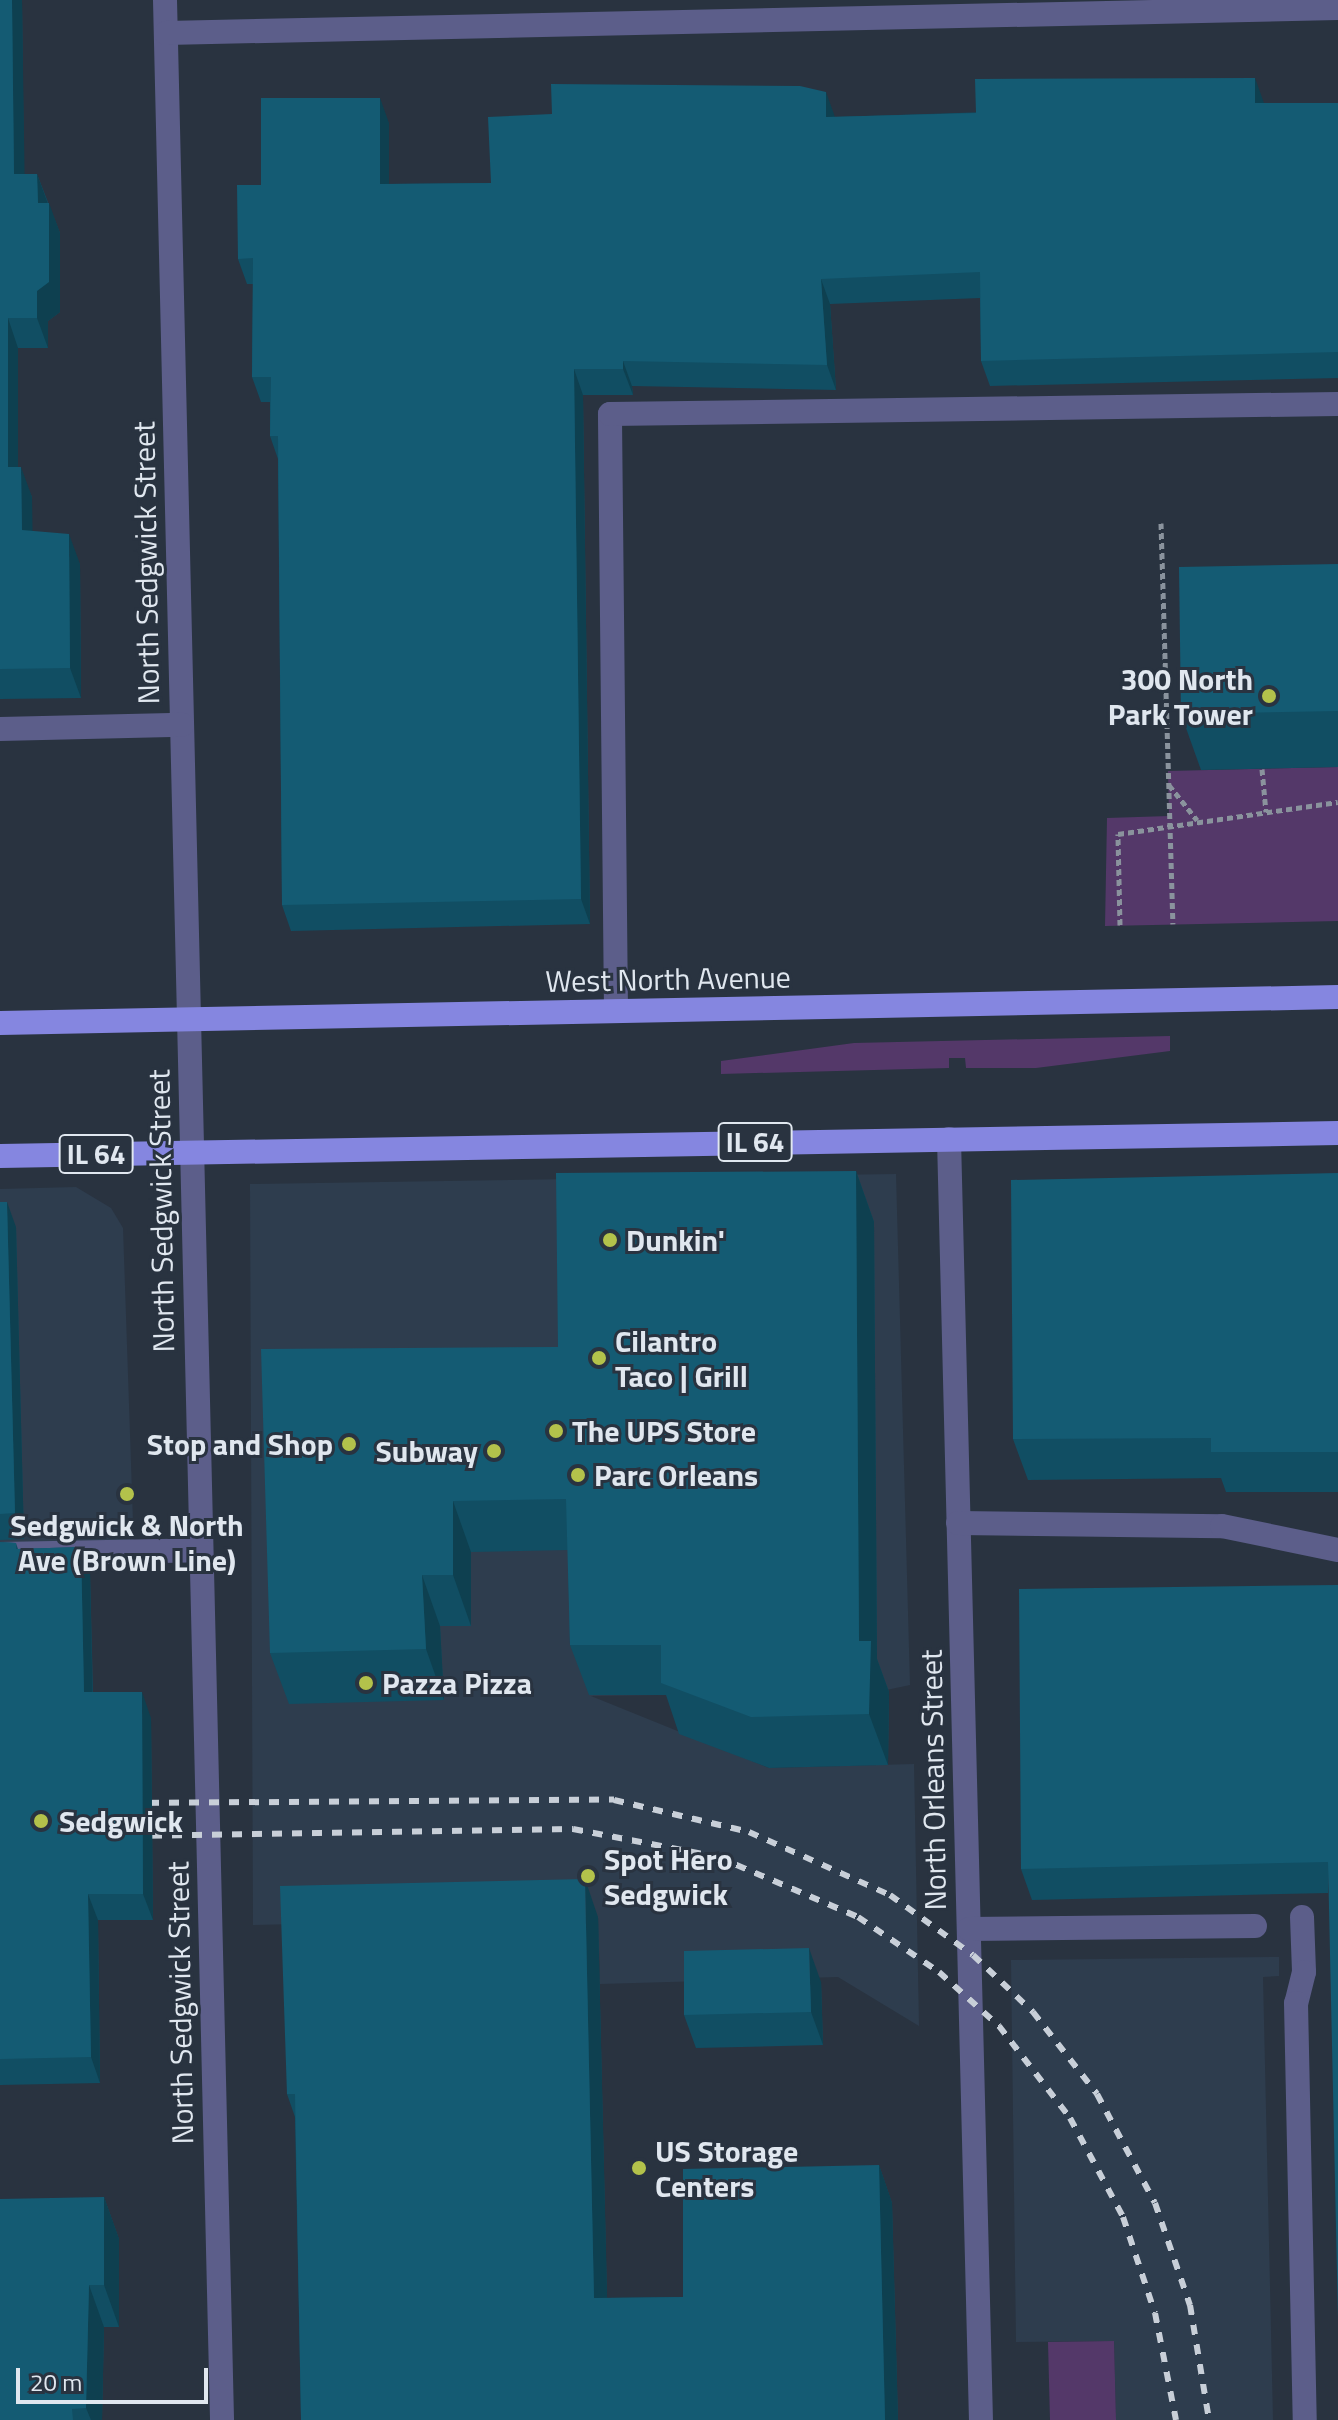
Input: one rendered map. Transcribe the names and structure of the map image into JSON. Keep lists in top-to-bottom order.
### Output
{
  "streets": {
    "main road": ["West North Avenue", "IL 64"],
    "street": ["North Sedgwick Street", "North Orleans Street"]
  },
  "crossings": [
    ["North Sedgwick Street", "West North Avenue"],
    ["North Sedgwick Street", "IL 64"],
    ["IL 64", "North Orleans Street"]
  ],
  "places": [
    "300 North Park Tower",
    "Dunkin'",
    "Cilantro Taco | Grill",
    "The UPS Store",
    "Stop and Shop",
    "Subway",
    "Parc Orleans",
    "Sedgwick & North Ave (Brown Line)",
    "Pazza Pizza",
    "Sedgwick",
    "Spot Hero Sedgwick",
    "US Storage Centers"
  ],
  "scale_bar": "20 m"
}
